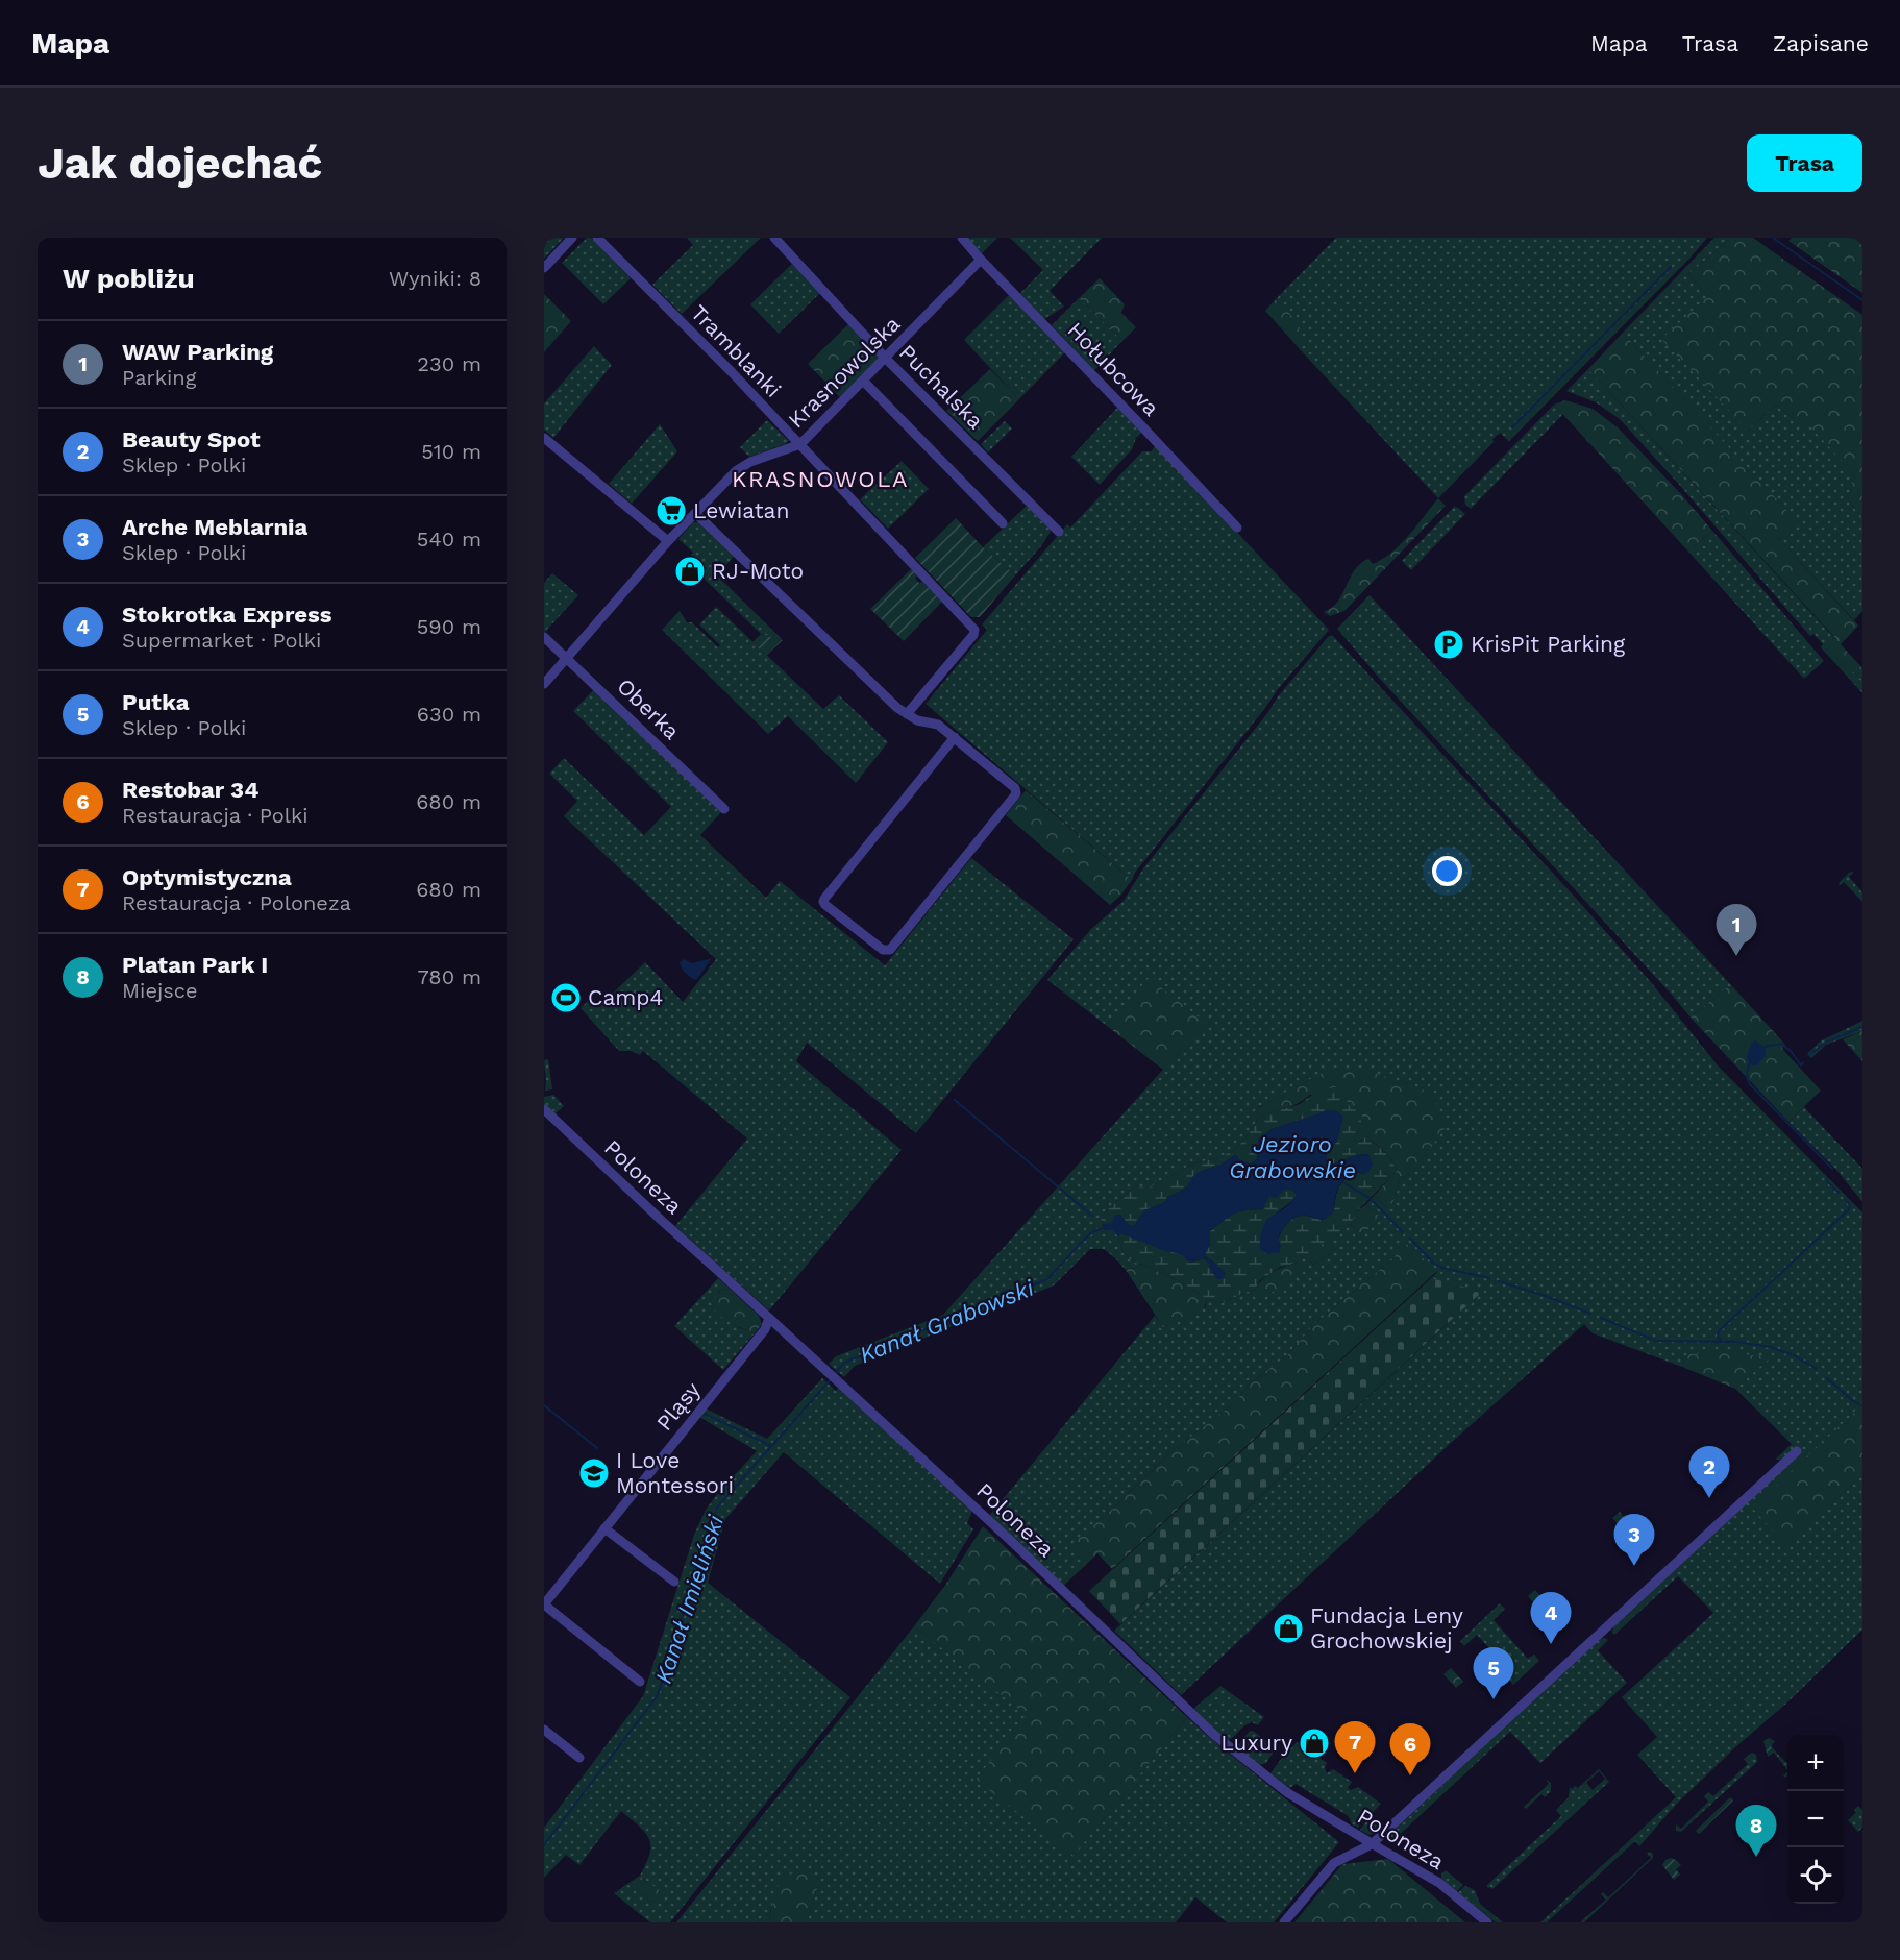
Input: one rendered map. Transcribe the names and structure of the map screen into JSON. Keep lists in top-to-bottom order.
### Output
{
  "streets": {
    "street": [
      "Tramblanki",
      "Hołubcowa",
      "Krasnowolska",
      "Puchalska",
      "Oberka",
      "Poloneza",
      "Pląsy"
    ]
  },
  "crossings": [
    ["Tramblanki", "Krasnowolska"],
    ["Hołubcowa", "Krasnowolska"],
    ["Krasnowolska", "Puchalska"],
    ["Krasnowolska", "Oberka"],
    ["Poloneza", "Pląsy"]
  ],
  "districts": ["KRASNOWOLA"],
  "water": ["Jezioro Grabowskie", "Kanał Grabowski", "Kanał Imieliński"],
  "places": {
    "supermarket": ["Lewiatan"],
    "shop": ["RJ-Moto", "Fundacja Leny Grochowskiej", "Luxury"],
    "parking": ["KrisPit Parking"],
    "sports": ["Camp4"],
    "school or university": ["I Love Montessori"]
  },
  "page": {
    "header": "Mapa",
    "nav": ["Mapa", "Trasa", "Zapisane"],
    "buttons": "Trasa",
    "title": "Jak dojechać",
    "heading": ["W pobliżu", "Wyniki: 8"],
    "list": [
      {
        "mark": "1",
        "name": "WAW Parking",
        "note": "Parking",
        "value": "230 m"
      },
      {
        "mark": "2",
        "name": "Beauty Spot",
        "note": "Sklep · Polki",
        "value": "510 m"
      },
      {
        "mark": "3",
        "name": "Arche Meblarnia",
        "note": "Sklep · Polki",
        "value": "540 m"
      },
      {
        "mark": "4",
        "name": "Stokrotka Express",
        "note": "Supermarket · Polki",
        "value": "590 m"
      },
      {
        "mark": "5",
        "name": "Putka",
        "note": "Sklep · Polki",
        "value": "630 m"
      },
      {
        "mark": "6",
        "name": "Restobar 34",
        "note": "Restauracja · Polki",
        "value": "680 m"
      },
      {
        "mark": "7",
        "name": "Optymistyczna",
        "note": "Restauracja · Poloneza",
        "value": "680 m"
      },
      {
        "mark": "8",
        "name": "Platan Park I",
        "note": "Miejsce",
        "value": "780 m"
      }
    ],
    "pins": [
      "1",
      "2",
      "3",
      "4",
      "5",
      "7",
      "6",
      "8"
    ],
    "map_buttons": ["+", "−"]
  }
}
